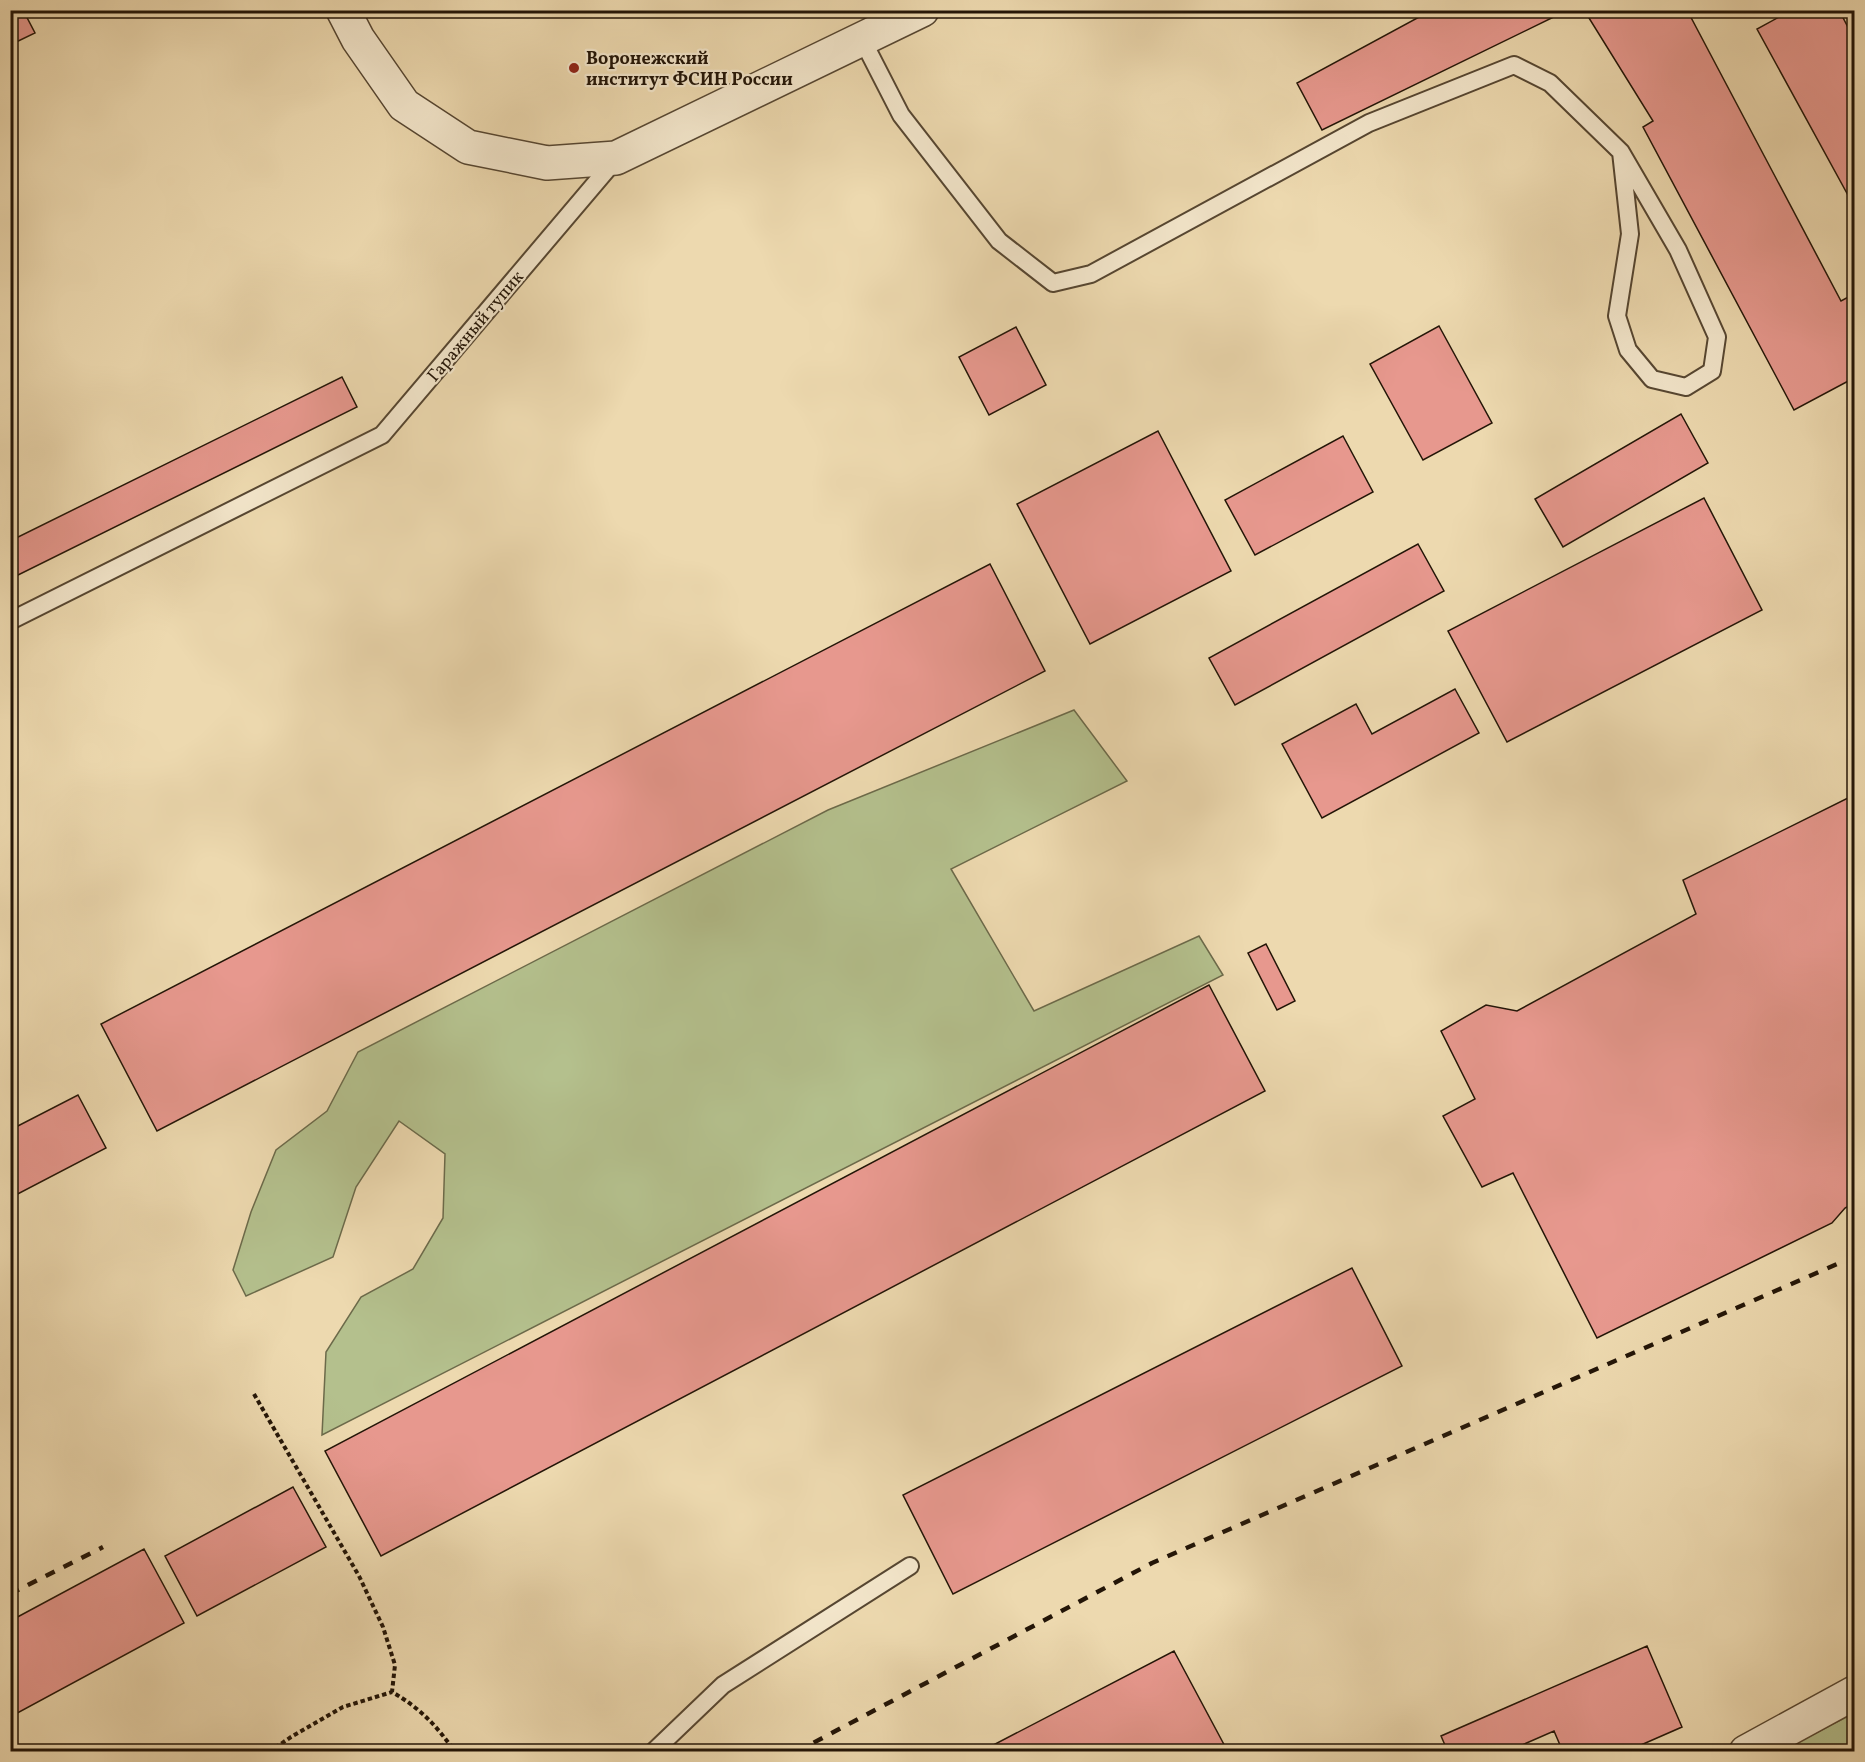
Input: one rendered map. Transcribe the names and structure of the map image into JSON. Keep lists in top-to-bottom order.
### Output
{
  "streets": {
    "street": ["Гаражный тупик"]
  },
  "places": ["Воронежский институт ФСИН России"]
}
